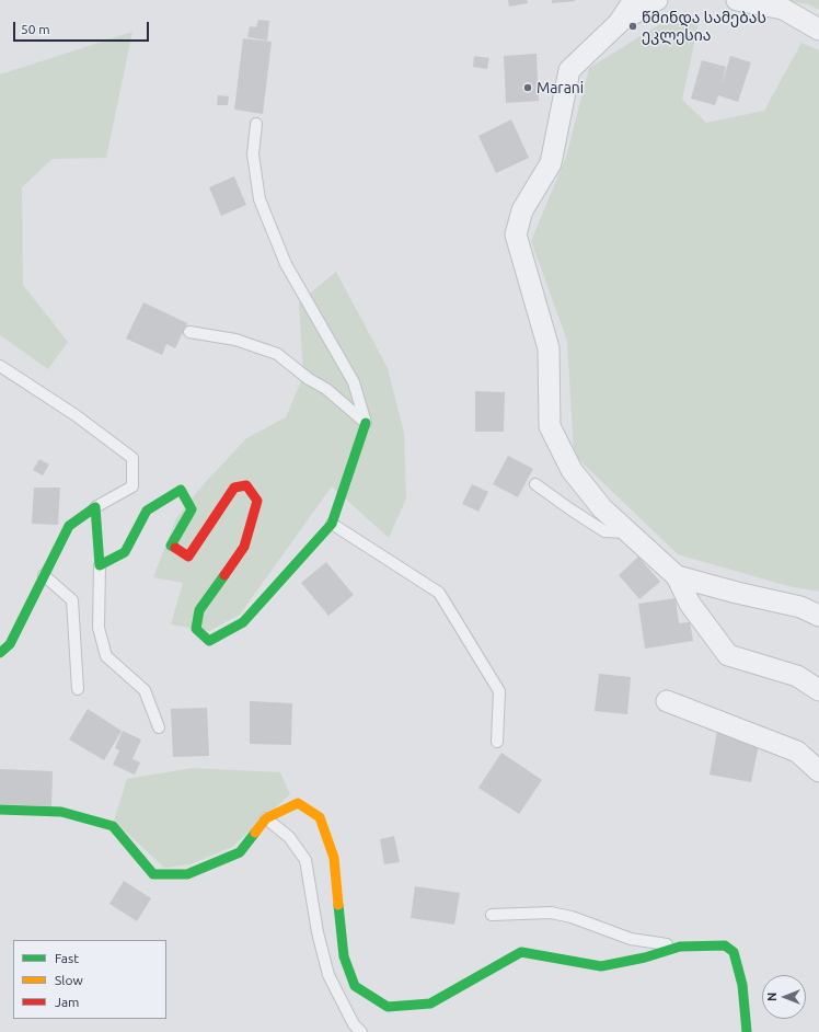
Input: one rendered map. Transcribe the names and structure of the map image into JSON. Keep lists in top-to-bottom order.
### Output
{
  "places": ["წმინდა სამებას ეკლესია", "Marani"],
  "legend": ["Fast", "Slow", "Jam"],
  "scale_bar": "50 m",
  "north": "left"
}
